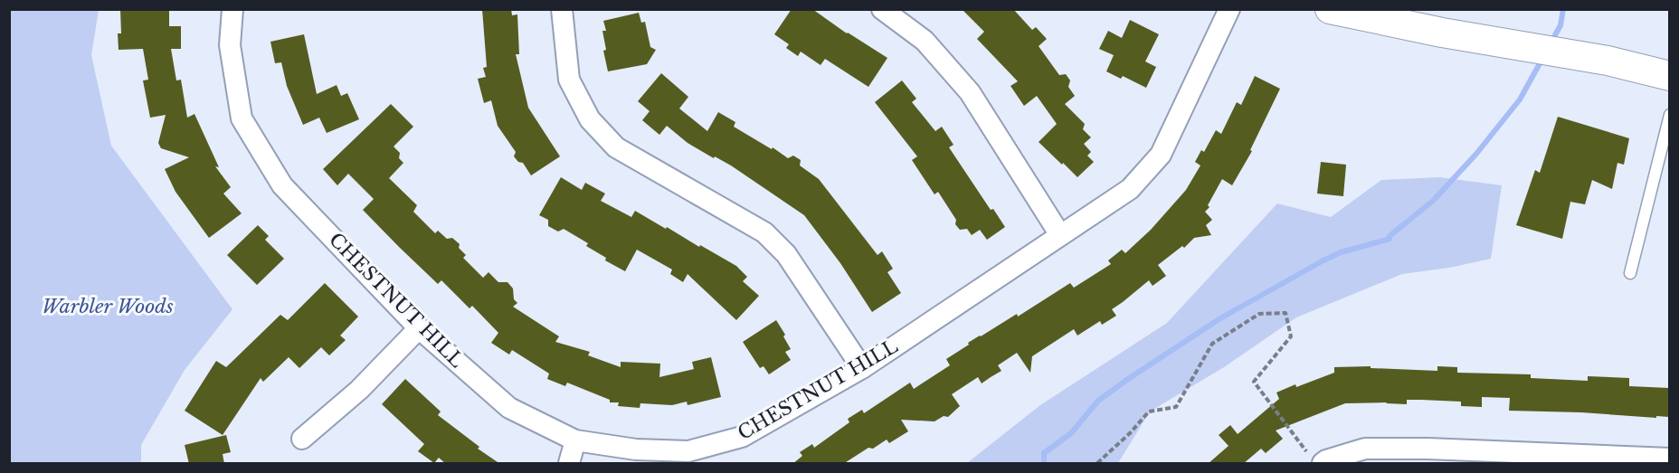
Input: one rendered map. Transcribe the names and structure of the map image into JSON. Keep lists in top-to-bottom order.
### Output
{
  "streets": {
    "street": ["CHESTNUT HILL"]
  },
  "parks": ["Warbler Woods"]
}
